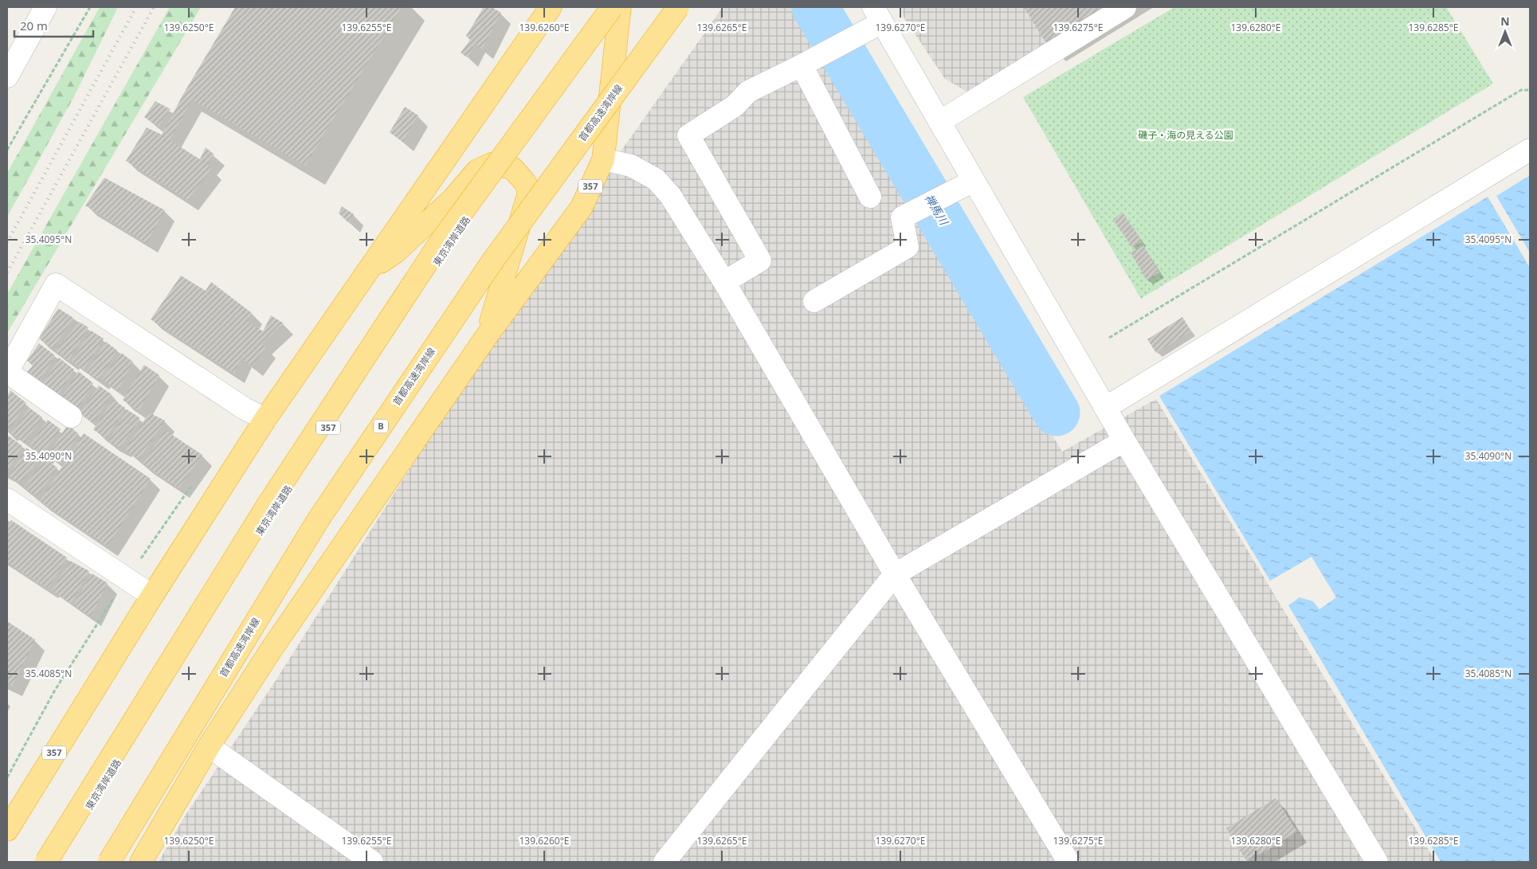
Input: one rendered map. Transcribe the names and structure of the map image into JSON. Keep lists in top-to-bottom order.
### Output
{
  "streets": {
    "highway": [
      "首都高速湾岸線",
      "357",
      "東京湾岸道路",
      "B"
    ]
  },
  "water": ["禅馬川"],
  "parks": ["磯子・海の見える公園"],
  "scale_bar": "20 m",
  "north": "top",
  "coordinates": [
    "139.6250°E",
    "139.6255°E",
    "139.6260°E",
    "139.6265°E",
    "139.6270°E",
    "139.6275°E",
    "139.6280°E",
    "139.6285°E",
    "35.4095°N",
    "35.4090°N",
    "35.4085°N"
  ]
}
